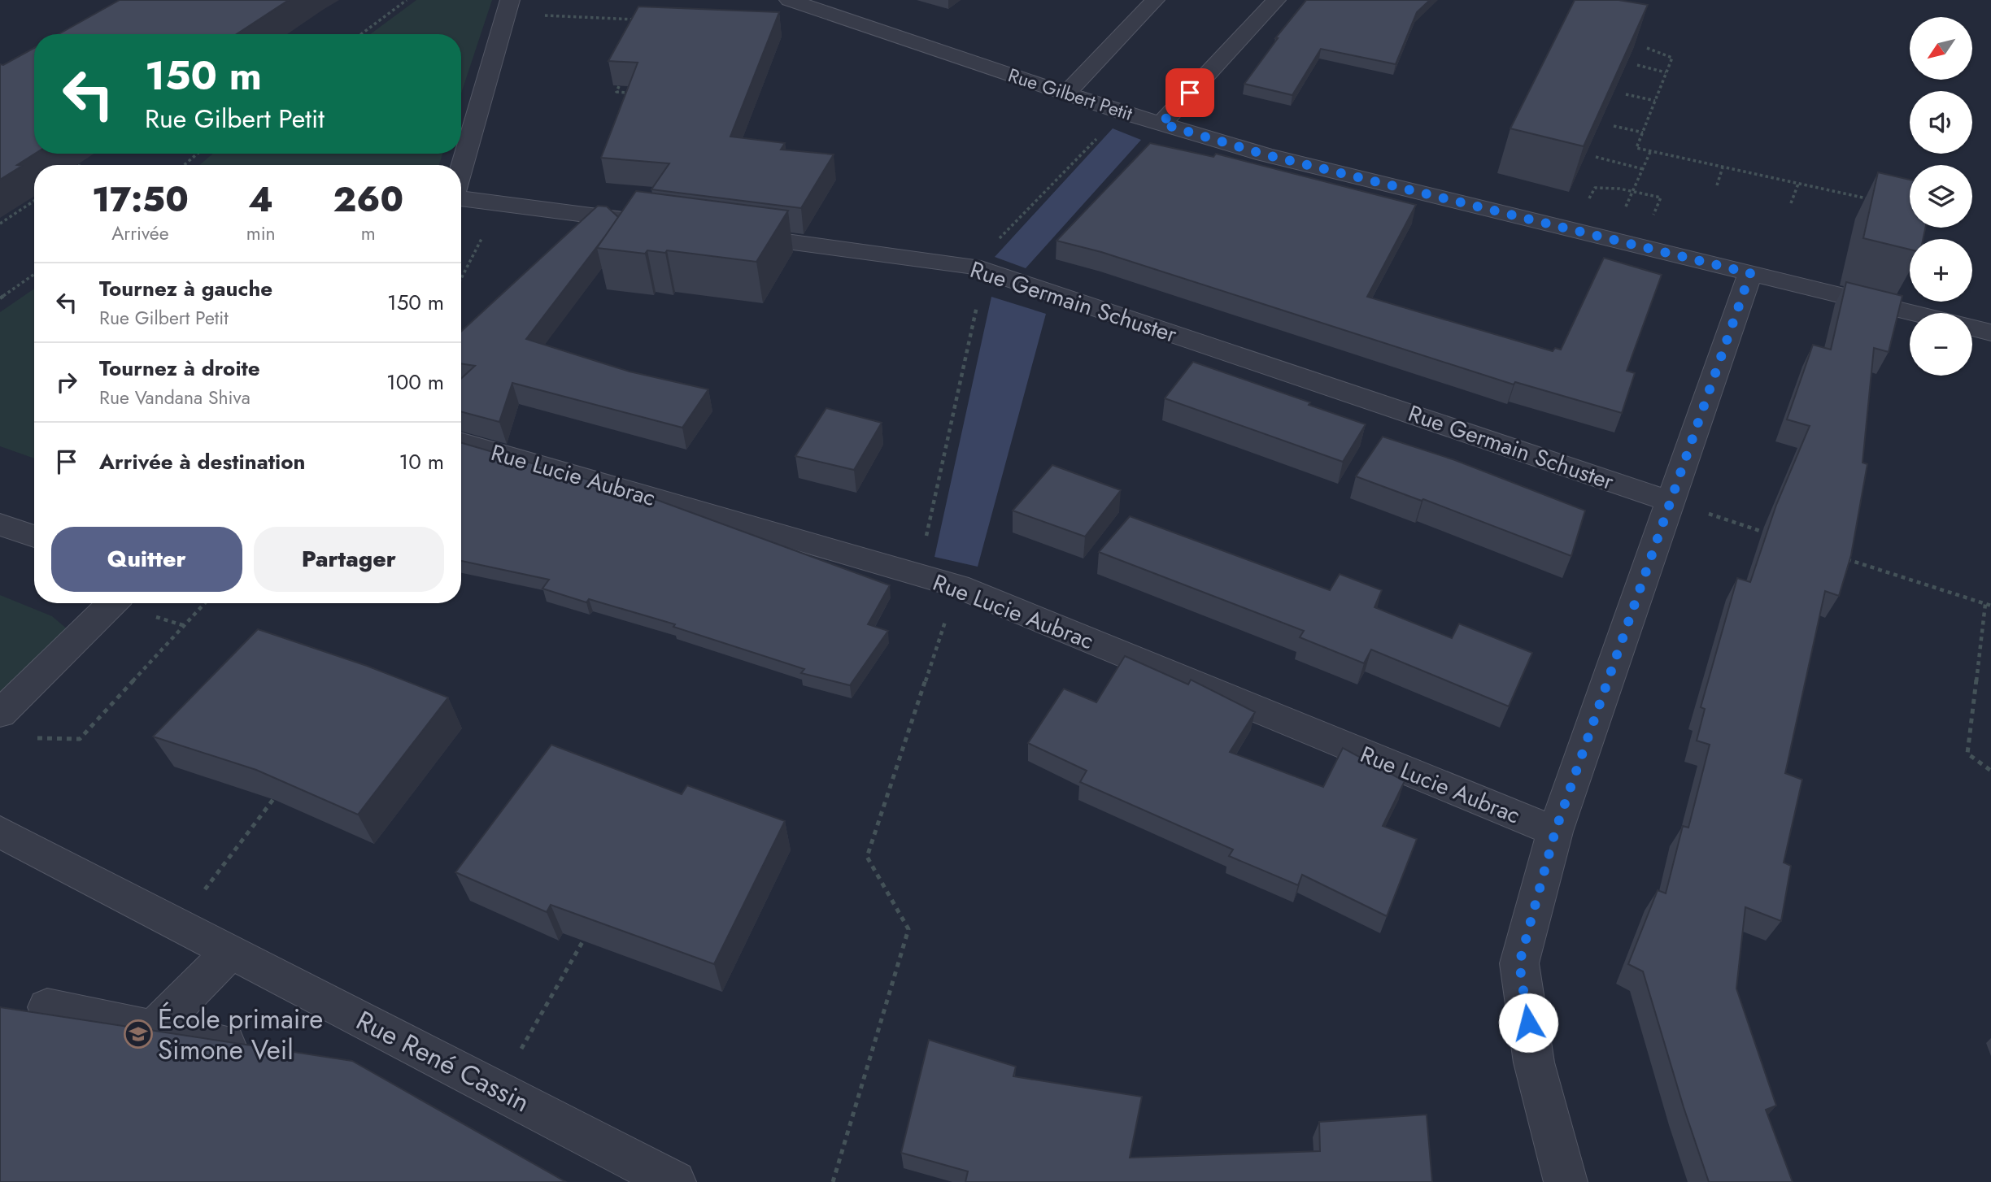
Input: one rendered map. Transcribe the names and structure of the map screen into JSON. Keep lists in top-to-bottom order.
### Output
{
  "streets": {
    "street": [
      "Rue Gilbert Petit",
      "Rue Germain Schuster",
      "Rue Lucie Aubrac",
      "Rue René Cassin"
    ]
  },
  "places": {
    "school or university": ["École primaire Simone Veil"]
  },
  "north": "bottom left",
  "page": {
    "map_buttons": ["+", "−"],
    "turn": ["150 m", "Rue Gilbert Petit"],
    "eta": [
      "17:50",
      "Arrivée",
      "4",
      "min",
      "260",
      "m"
    ],
    "list": [
      {
        "name": "Tournez à gauche",
        "note": "Rue Gilbert Petit",
        "value": "150 m"
      },
      {
        "name": "Tournez à droite",
        "note": "Rue Vandana Shiva",
        "value": "100 m"
      },
      {
        "name": "Arrivée à destination",
        "value": "10 m"
      }
    ],
    "buttons": ["Quitter", "Partager"]
  }
}
